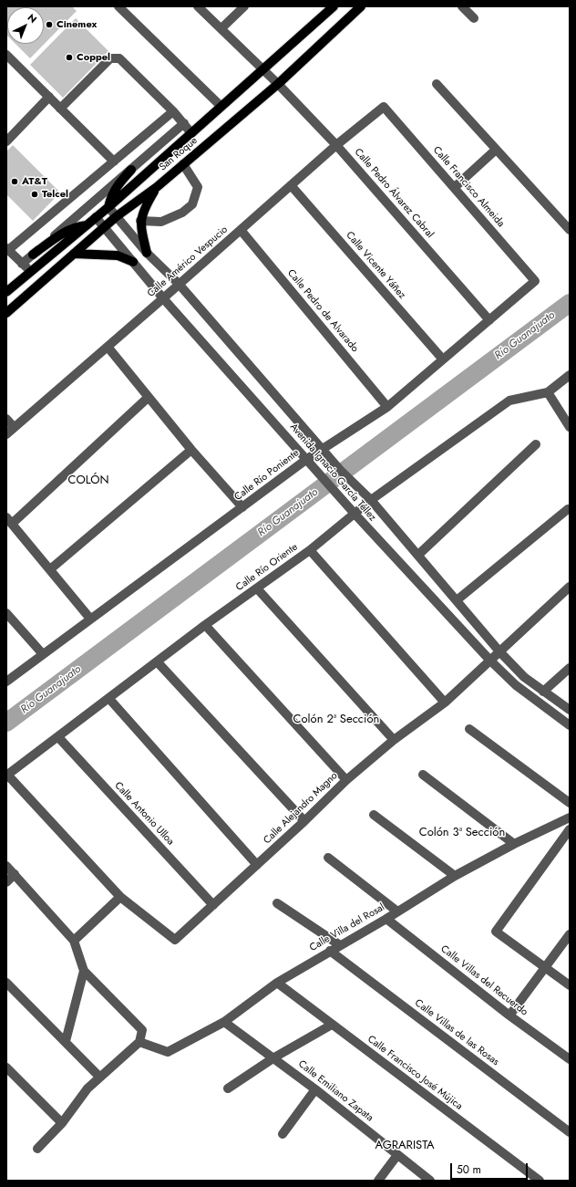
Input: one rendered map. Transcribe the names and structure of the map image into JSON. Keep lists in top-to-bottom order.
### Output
{
  "streets": {
    "main road": ["San Roque"],
    "street": [
      "Calle Francisco Almeida",
      "Calle Pedro Álvarez Cabral",
      "Calle Américo Vespucio",
      "Calle Vicente Yáñez",
      "Calle Pedro de Alvarado",
      "Avenida Ignacio García Téllez",
      "Calle Río Poniente",
      "Calle Río Oriente",
      "Calle Alejandro Magno",
      "Calle Antonio Ulloa",
      "Calle Villa del Rosal",
      "Calle Villas del Recuerdo",
      "Calle Villas de las Rosas",
      "Calle Francisco José Mújica",
      "Calle Emiliano Zapata"
    ]
  },
  "crossings": [
    ["San Roque", "Calle Pedro Álvarez Cabral"],
    ["San Roque", "Avenida Ignacio García Téllez"],
    ["Calle Francisco Almeida", "Calle Américo Vespucio"],
    ["Calle Francisco Almeida", "Calle Río Poniente"],
    ["Calle Pedro Álvarez Cabral", "Calle Américo Vespucio"],
    ["Calle Pedro Álvarez Cabral", "Calle Río Poniente"],
    ["Calle Américo Vespucio", "Calle Vicente Yáñez"],
    ["Calle Américo Vespucio", "Calle Pedro de Alvarado"],
    ["Calle Américo Vespucio", "Avenida Ignacio García Téllez"],
    ["Calle Vicente Yáñez", "Calle Río Poniente"],
    ["Calle Pedro de Alvarado", "Calle Río Poniente"],
    ["Avenida Ignacio García Téllez", "Calle Río Poniente"],
    ["Avenida Ignacio García Téllez", "Calle Río Oriente"],
    ["Avenida Ignacio García Téllez", "Calle Alejandro Magno"],
    ["Calle Río Oriente", "Calle Alejandro Magno"],
    ["Calle Río Oriente", "Calle Antonio Ulloa"],
    ["Calle Alejandro Magno", "Calle Antonio Ulloa"],
    ["Calle Villa del Rosal", "Calle Villas del Recuerdo"],
    ["Calle Villa del Rosal", "Calle Villas de las Rosas"],
    ["Calle Villa del Rosal", "Calle Francisco José Mújica"],
    ["Calle Villa del Rosal", "Calle Emiliano Zapata"]
  ],
  "districts": [
    "COLÓN",
    "Colón 2ª Sección",
    "Colón 3ª Sección",
    "AGRARISTA"
  ],
  "water": ["Río Guanajuato"],
  "places": [
    "Cinemex",
    "Coppel",
    "AT&T",
    "Telcel"
  ],
  "scale_bar": "50 m",
  "north": "top right"
}
